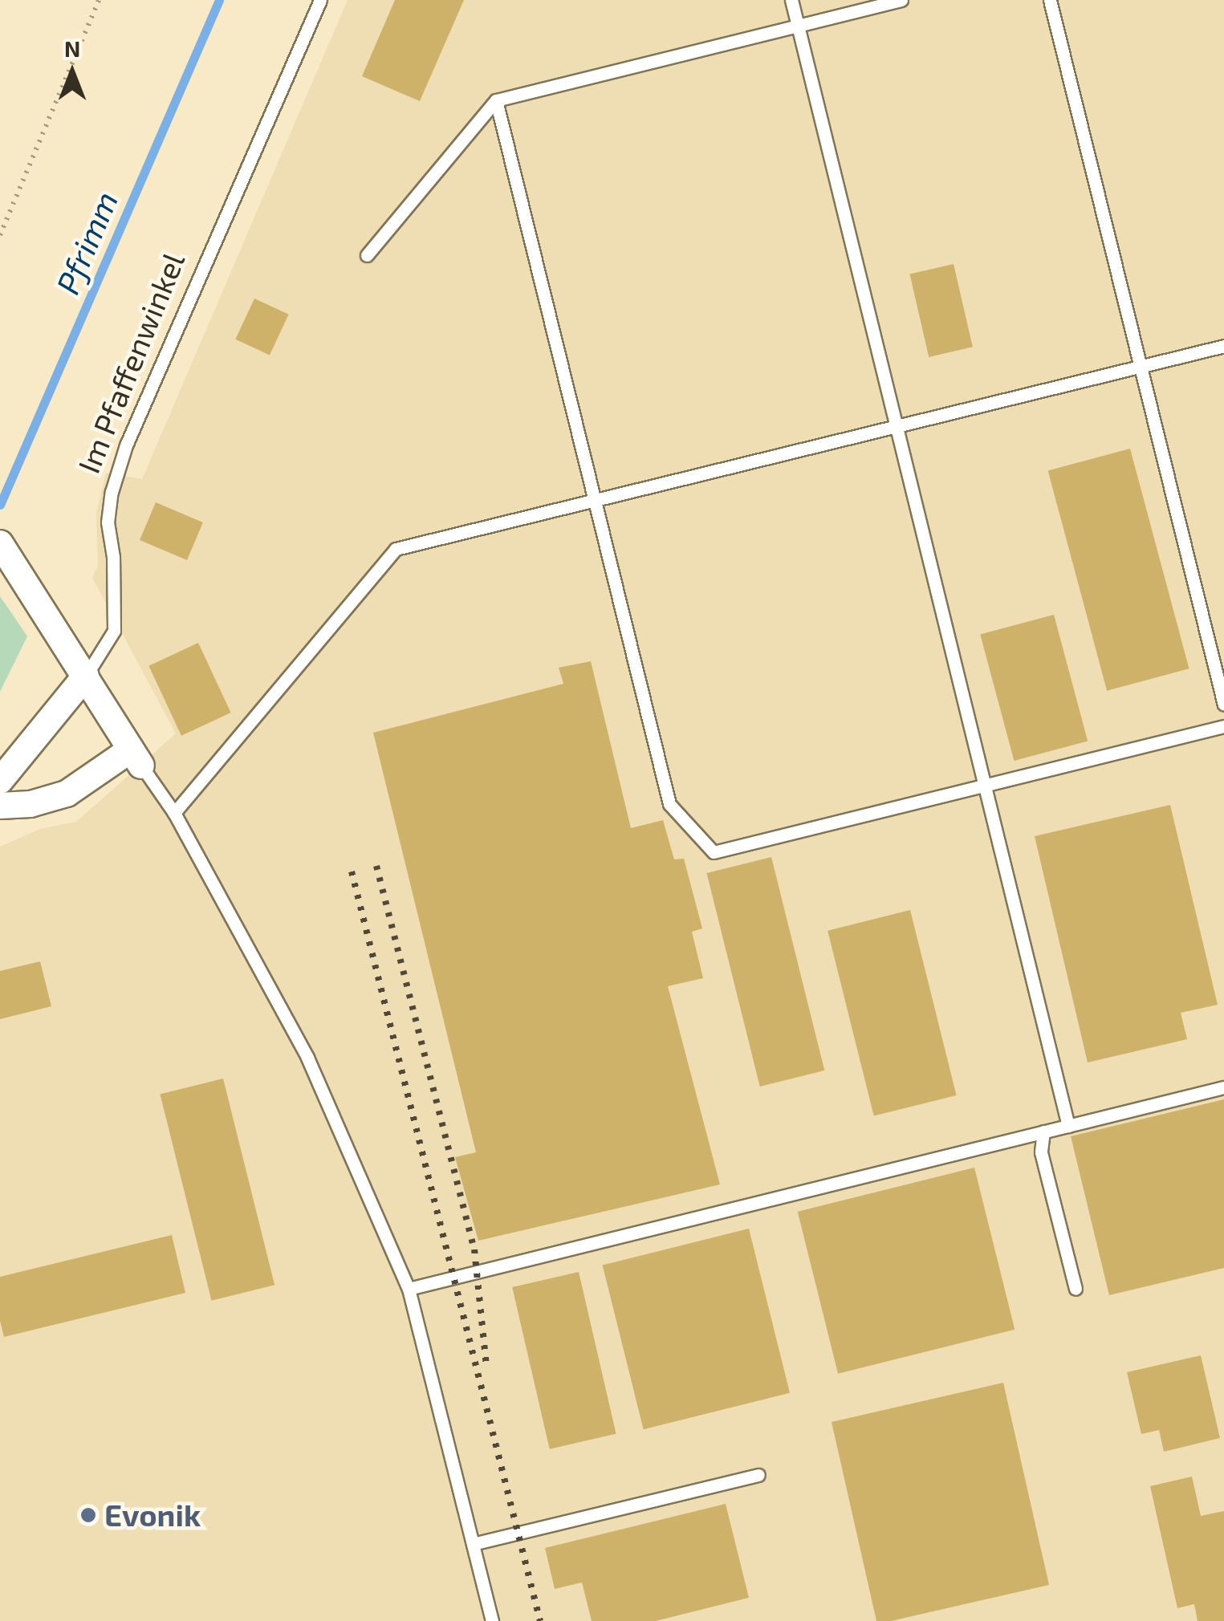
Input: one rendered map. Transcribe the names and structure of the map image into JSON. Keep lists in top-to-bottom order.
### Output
{
  "streets": {
    "street": ["Im Pfaffenwinkel"]
  },
  "water": ["Pfrimm"],
  "places": ["Evonik"],
  "north": "top"
}
